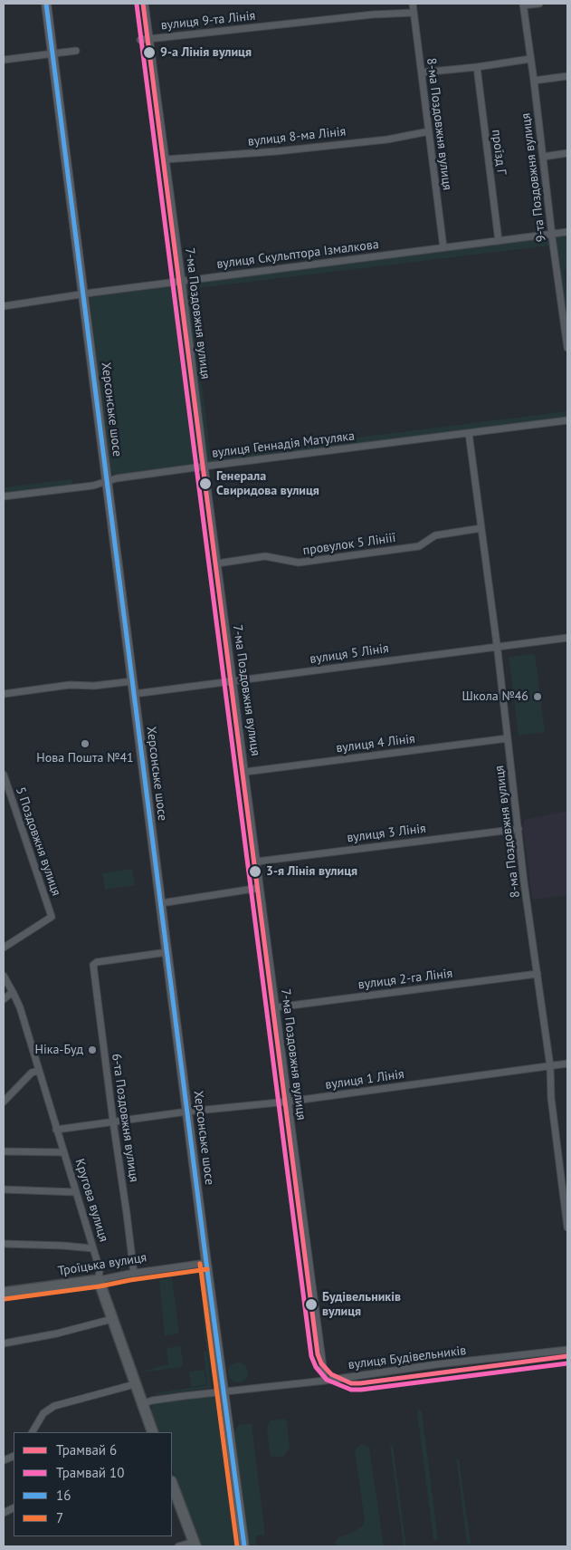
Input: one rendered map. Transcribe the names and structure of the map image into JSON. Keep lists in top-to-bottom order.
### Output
{
  "streets": {
    "main road": ["Херсонське шосе", "Кругова вулиця", "Троїцька вулиця"],
    "street": [
      "вулиця 9-та Лінія",
      "8-ма Поздовжня вулиця",
      "вулиця 8-ма Лінія",
      "проїзд Г",
      "9-та Поздовжня вулиця",
      "вулиця Скульптора Ізмалкова",
      "7-ма Поздовжня вулиця",
      "вулиця Геннадія Матуляка",
      "провулок 5 Лініії",
      "вулиця 5 Лінія",
      "вулиця 4 Лінія",
      "вулиця 3 Лінія",
      "5 Поздовжня вулиця",
      "вулиця 2-га Лінія",
      "вулиця 1 Лінія",
      "6-та Поздовжня вулиця",
      "вулиця Будівельників"
    ]
  },
  "crossings": [
    ["вулиця 9-та Лінія", "8-ма Поздовжня вулиця"],
    ["вулиця 9-та Лінія", "7-ма Поздовжня вулиця"],
    ["8-ма Поздовжня вулиця", "вулиця 8-ма Лінія"],
    ["8-ма Поздовжня вулиця", "вулиця Скульптора Ізмалкова"],
    ["8-ма Поздовжня вулиця", "вулиця Геннадія Матуляка"],
    ["8-ма Поздовжня вулиця", "провулок 5 Лініії"],
    ["8-ма Поздовжня вулиця", "вулиця 5 Лінія"],
    ["8-ма Поздовжня вулиця", "вулиця 4 Лінія"],
    ["8-ма Поздовжня вулиця", "вулиця 3 Лінія"],
    ["8-ма Поздовжня вулиця", "вулиця 2-га Лінія"],
    ["8-ма Поздовжня вулиця", "вулиця 1 Лінія"],
    ["вулиця 8-ма Лінія", "7-ма Поздовжня вулиця"],
    ["проїзд Г", "вулиця Скульптора Ізмалкова"],
    ["9-та Поздовжня вулиця", "вулиця Скульптора Ізмалкова"],
    ["вулиця Скульптора Ізмалкова", "7-ма Поздовжня вулиця"],
    ["вулиця Скульптора Ізмалкова", "Херсонське шосе"],
    ["7-ма Поздовжня вулиця", "вулиця Геннадія Матуляка"],
    ["7-ма Поздовжня вулиця", "провулок 5 Лініії"],
    ["7-ма Поздовжня вулиця", "вулиця 5 Лінія"],
    ["7-ма Поздовжня вулиця", "вулиця 4 Лінія"],
    ["7-ма Поздовжня вулиця", "вулиця 3 Лінія"],
    ["7-ма Поздовжня вулиця", "вулиця 2-га Лінія"],
    ["7-ма Поздовжня вулиця", "вулиця 1 Лінія"],
    ["7-ма Поздовжня вулиця", "вулиця Будівельників"],
    ["Херсонське шосе", "вулиця Геннадія Матуляка"],
    ["Херсонське шосе", "вулиця 5 Лінія"],
    ["Херсонське шосе", "вулиця 1 Лінія"],
    ["Херсонське шосе", "6-та Поздовжня вулиця"],
    ["Херсонське шосе", "Троїцька вулиця"],
    ["Херсонське шосе", "вулиця Будівельників"],
    ["вулиця 1 Лінія", "6-та Поздовжня вулиця"],
    ["вулиця 1 Лінія", "Кругова вулиця"],
    ["6-та Поздовжня вулиця", "Троїцька вулиця"],
    ["Кругова вулиця", "Троїцька вулиця"],
    ["Кругова вулиця", "вулиця Будівельників"]
  ],
  "places": [
    "9-а Лінія вулиця",
    "Генерала Свиридова вулиця",
    "Школа №46",
    "Нова Пошта №41",
    "3-я Лінія вулиця",
    "Ніка-Буд",
    "Будівельників вулиця"
  ],
  "lines": [
    "tram line 6",
    "transit line 16",
    "tram line 10",
    "transit line 7"
  ],
  "legend": [
    "Трамвай 6",
    "Трамвай 10",
    "16",
    "7"
  ]
}
